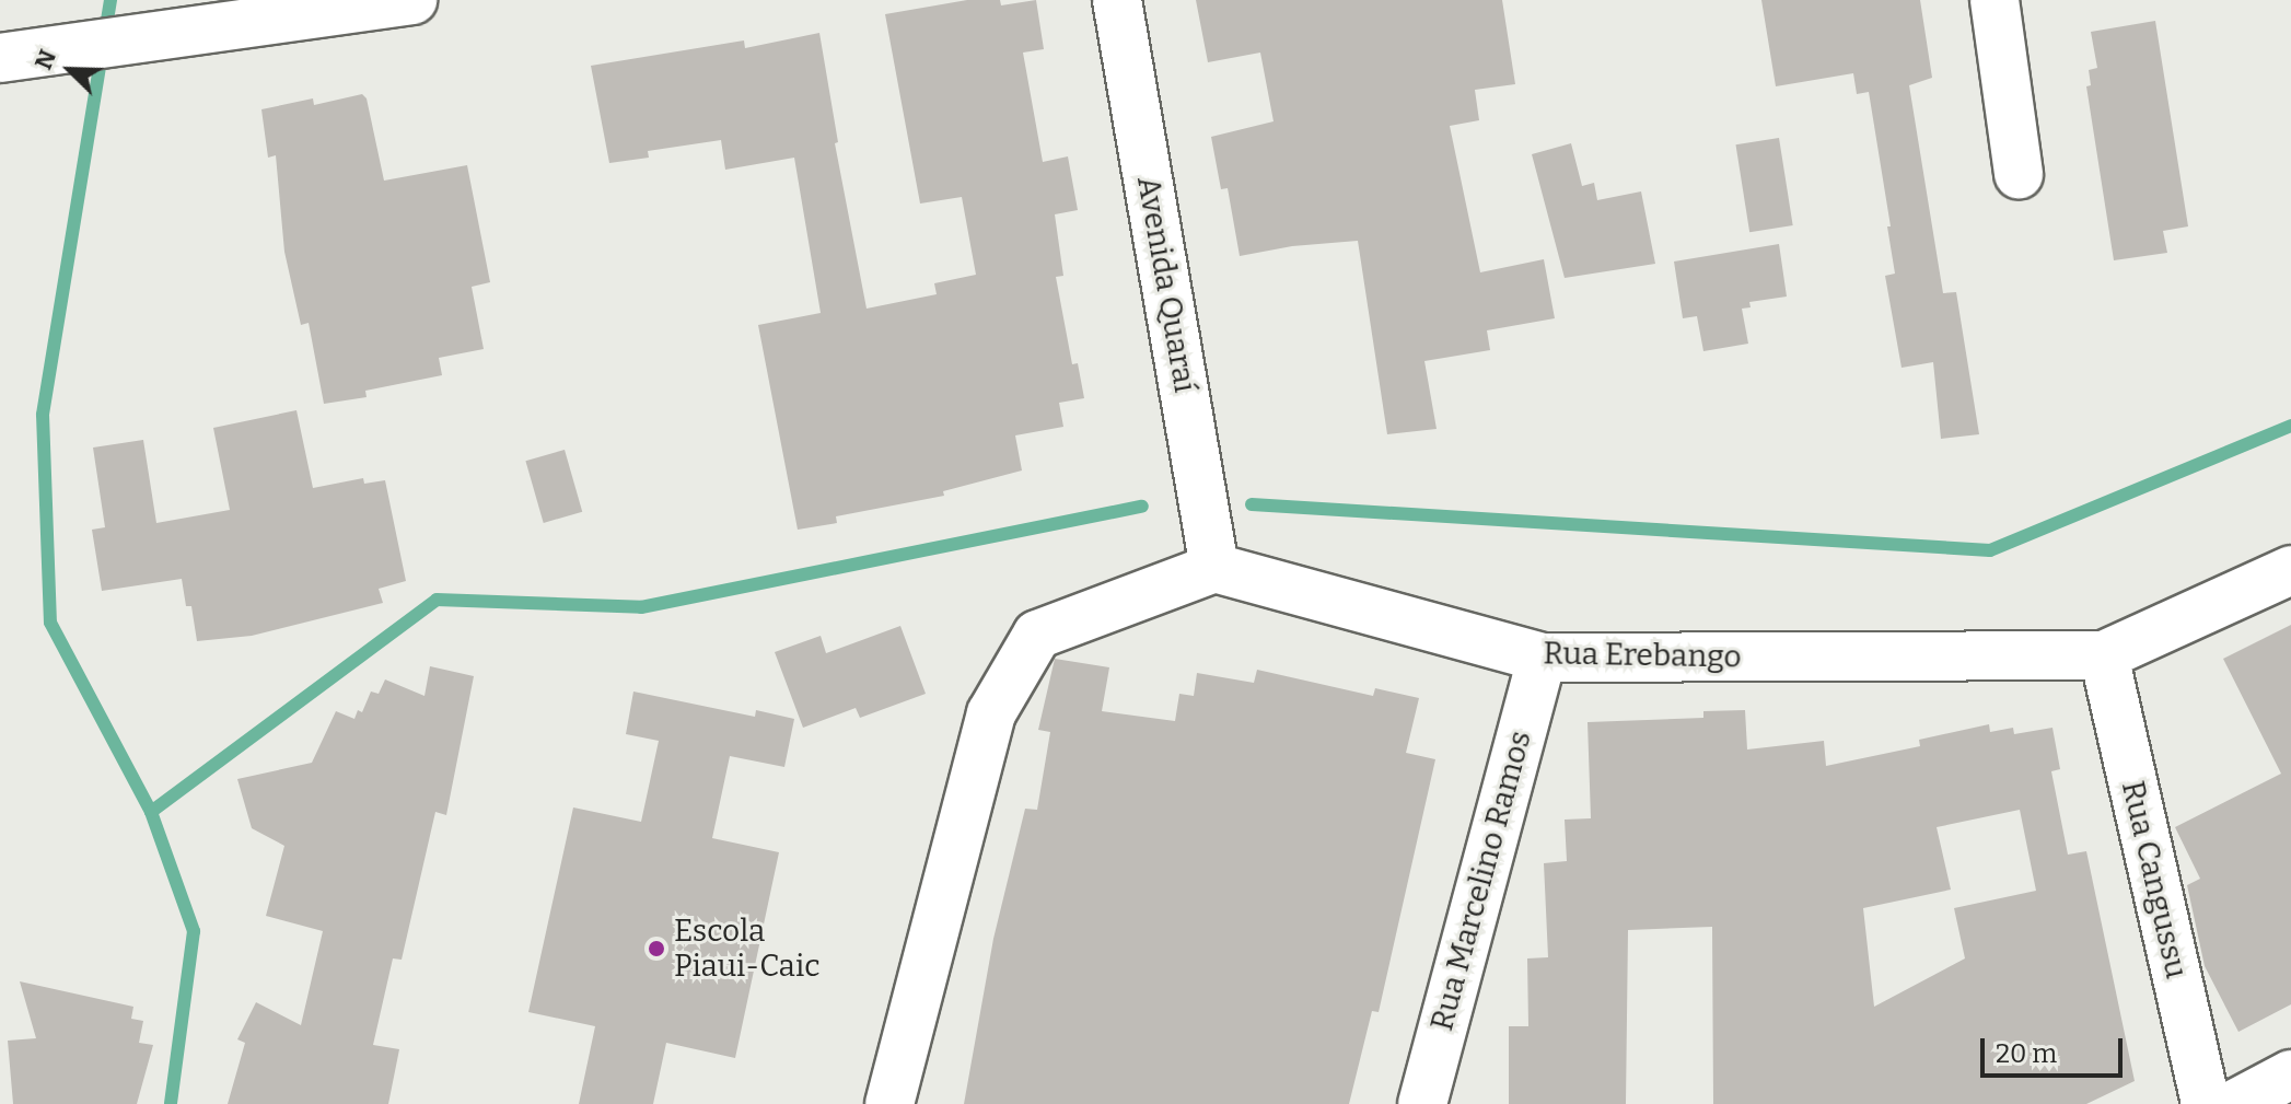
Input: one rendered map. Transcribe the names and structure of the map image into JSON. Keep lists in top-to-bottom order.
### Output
{
  "streets": {
    "street": [
      "Avenida Quaraí",
      "Rua Erebango",
      "Rua Cangussu",
      "Rua Marcelino Ramos"
    ]
  },
  "crossings": [
    ["Avenida Quaraí", "Rua Erebango"],
    ["Rua Erebango", "Rua Cangussu"],
    ["Rua Erebango", "Rua Marcelino Ramos"]
  ],
  "places": ["Escola Piaui-Caic"],
  "scale_bar": "20 m",
  "north": "top left"
}
